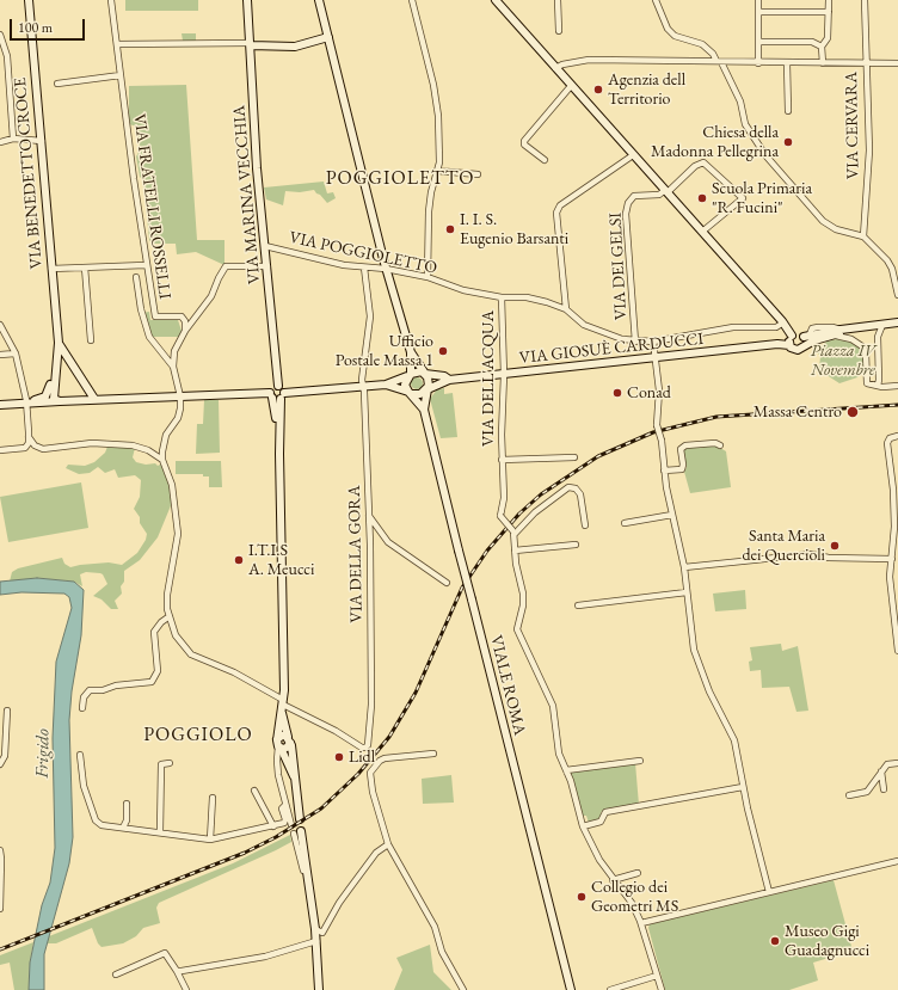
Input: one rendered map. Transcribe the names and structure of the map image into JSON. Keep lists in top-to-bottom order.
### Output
{
  "streets": {
    "main road": [
      "VIA BENEDETTO CROCE",
      "VIA MARINA VECCHIA",
      "VIA GIOSUÈ CARDUCCI",
      "VIALE ROMA"
    ],
    "street": [
      "VIA CERVARA",
      "VIA FRATELLI ROSSELLI",
      "VIA POGGIOLETTO",
      "VIA DEI GELSI",
      "VIA DELL'ACQUA",
      "VIA DELLA GORA"
    ]
  },
  "crossings": [
    ["VIA MARINA VECCHIA", "VIA POGGIOLETTO"],
    ["VIA POGGIOLETTO", "VIA DEI GELSI"],
    ["VIA POGGIOLETTO", "VIA DELL'ACQUA"],
    ["VIA POGGIOLETTO", "VIA DELLA GORA"],
    ["VIA GIOSUÈ CARDUCCI", "VIA DELL'ACQUA"],
    ["VIA GIOSUÈ CARDUCCI", "VIALE ROMA"]
  ],
  "districts": ["POGGIOLETTO", "POGGIOLO"],
  "water": ["Frigido"],
  "parks": ["Piazza IV Novembre"],
  "places": [
    "Agenzia dell Territorio",
    "Chiesa della Madonna Pellegrina",
    "Scuola Primaria \"R. Fucini\"",
    "I. I. S. Eugenio Barsanti",
    "Ufficio Postale Massa 1",
    "Conad",
    "Massa Centro",
    "Santa Maria dei Quercioli",
    "I.T.I.S A. Meucci",
    "Lidl",
    "Collegio dei Geometri MS",
    "Museo Gigi Guadagnucci"
  ],
  "scale_bar": "100 m"
}
